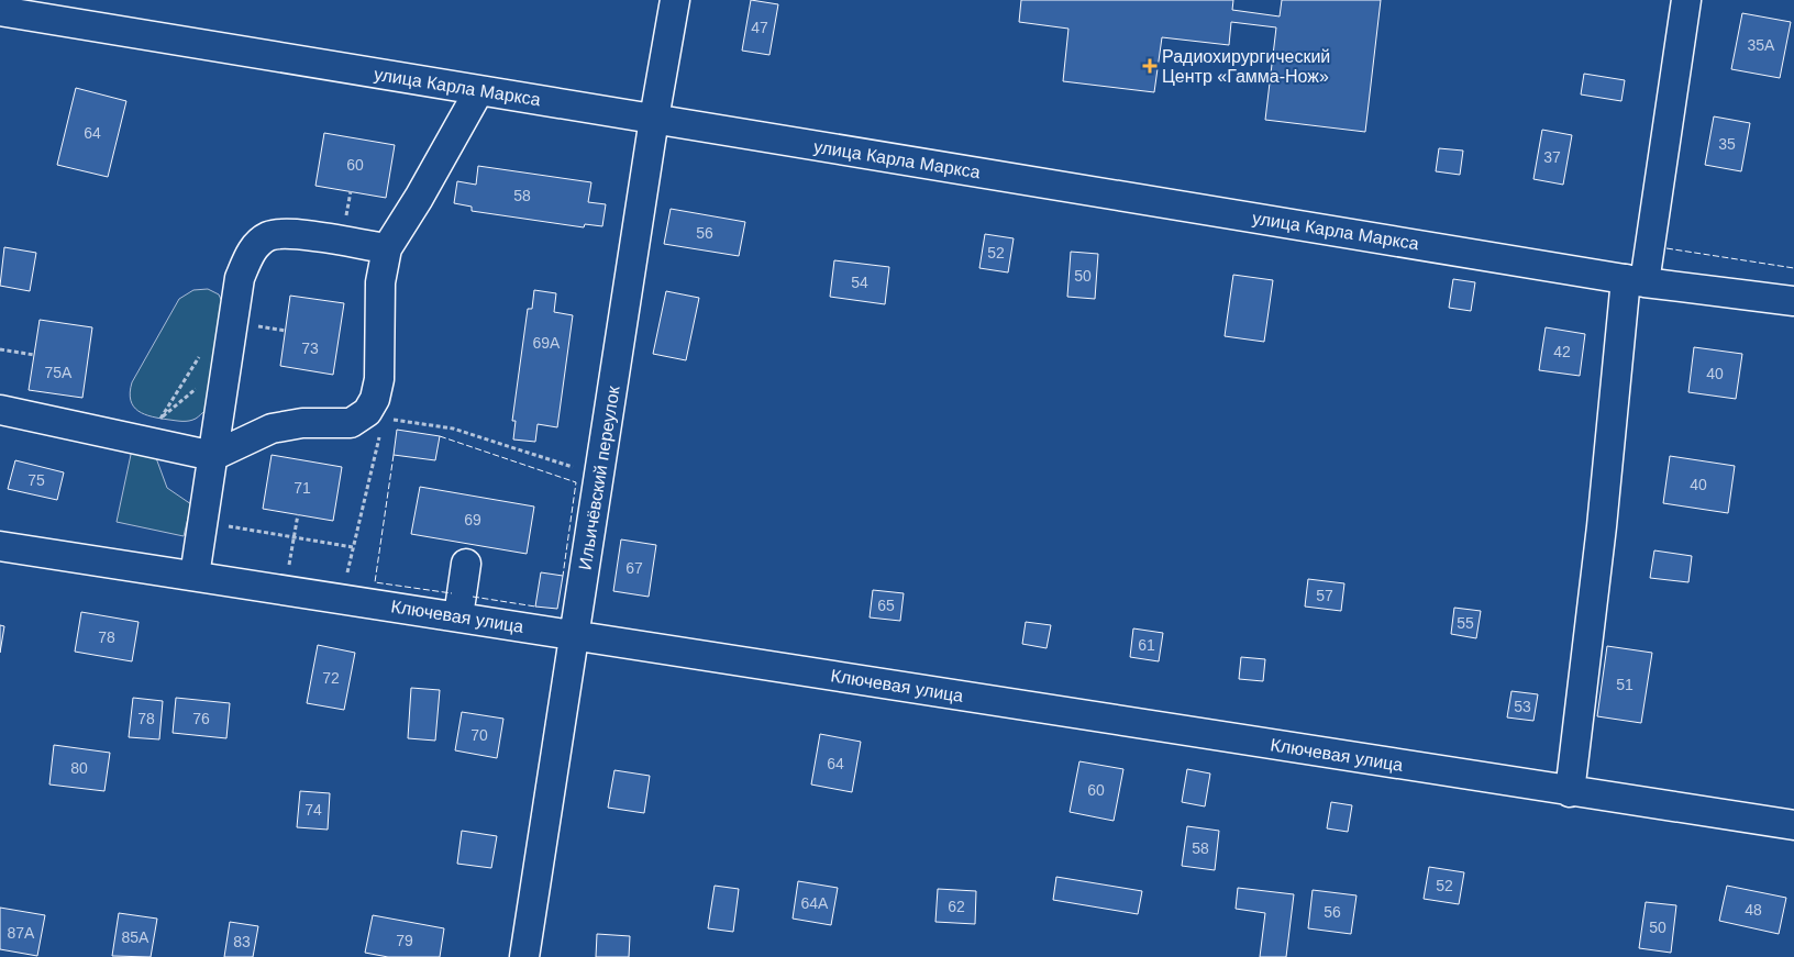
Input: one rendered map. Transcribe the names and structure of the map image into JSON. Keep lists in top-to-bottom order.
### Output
{
  "streets": {
    "street": ["улица Карла Маркса", "Ильичёвский переулок", "Ключевая улица"]
  },
  "crossings": [
    ["улица Карла Маркса", "Ильичёвский переулок"],
    ["Ильичёвский переулок", "Ключевая улица"]
  ],
  "places": {
    "health": ["Радиохирургический Центр «Гамма-Нож»"]
  },
  "house_numbers": [
    "47",
    "35А",
    "64",
    "35",
    "37",
    "60",
    "58",
    "56",
    "52",
    "50",
    "54",
    "69А",
    "73",
    "42",
    "75А",
    "40",
    "75",
    "40",
    "71",
    "69",
    "67",
    "57",
    "65",
    "55",
    "78",
    "61",
    "72",
    "51",
    "53",
    "78",
    "76",
    "70",
    "64",
    "80",
    "60",
    "74",
    "58",
    "52",
    "64А",
    "62",
    "48",
    "56",
    "50",
    "87А",
    "85А",
    "79",
    "83"
  ]
}
